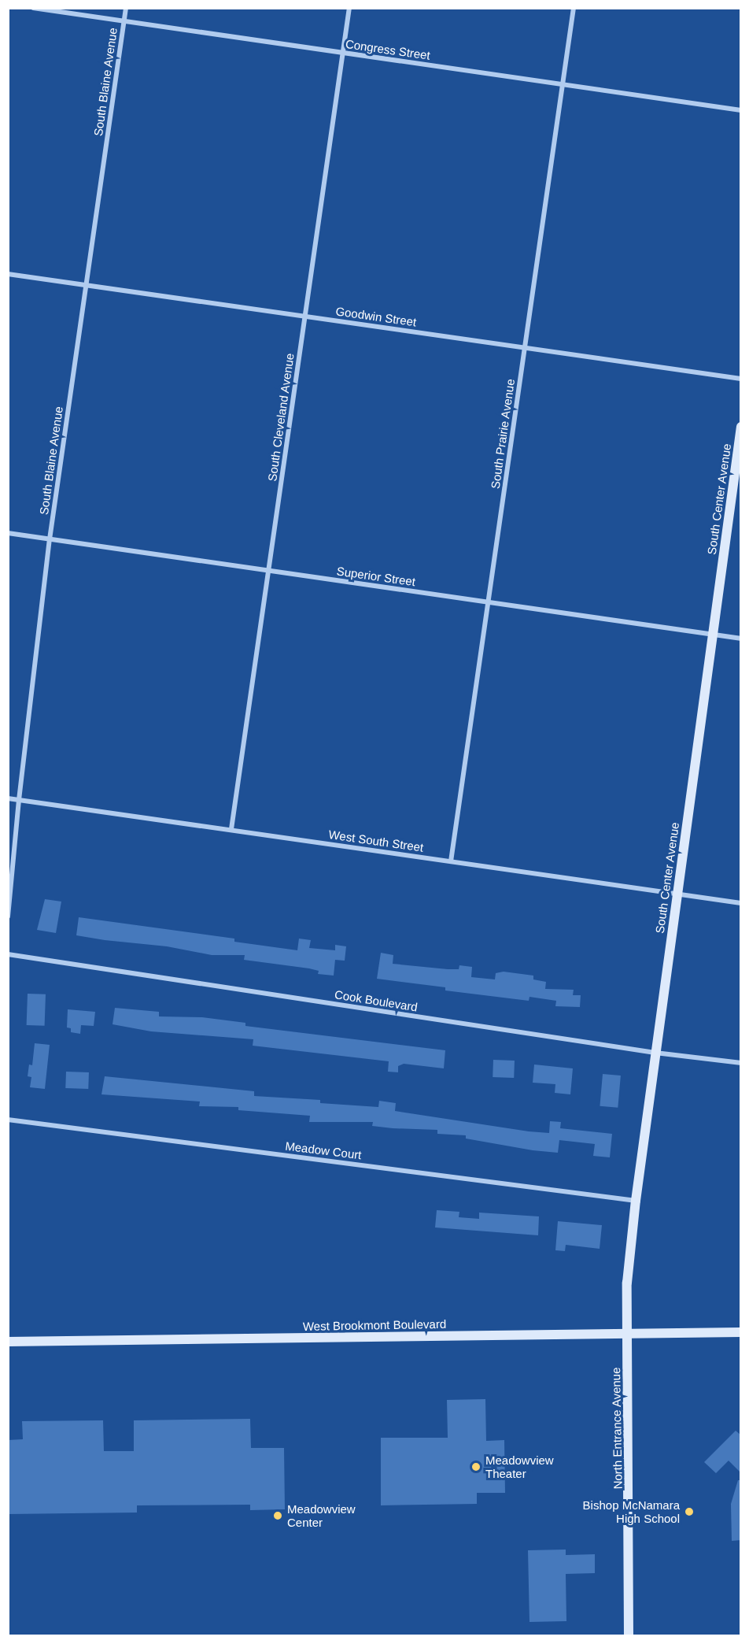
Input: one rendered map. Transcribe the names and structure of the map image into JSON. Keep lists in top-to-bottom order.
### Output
{
  "streets": {
    "main road": ["South Center Avenue", "West Brookmont Boulevard", "North Entrance Avenue"],
    "street": [
      "Congress Street",
      "South Blaine Avenue",
      "Goodwin Street",
      "South Cleveland Avenue",
      "South Prairie Avenue",
      "Superior Street",
      "West South Street",
      "Cook Boulevard",
      "Meadow Court"
    ]
  },
  "crossings": [
    ["Congress Street", "South Blaine Avenue"],
    ["Congress Street", "South Cleveland Avenue"],
    ["Congress Street", "South Prairie Avenue"],
    ["South Blaine Avenue", "Goodwin Street"],
    ["South Blaine Avenue", "Superior Street"],
    ["South Blaine Avenue", "West South Street"],
    ["Goodwin Street", "South Cleveland Avenue"],
    ["Goodwin Street", "South Prairie Avenue"],
    ["South Cleveland Avenue", "Superior Street"],
    ["South Cleveland Avenue", "West South Street"],
    ["South Prairie Avenue", "Superior Street"],
    ["South Prairie Avenue", "West South Street"],
    ["South Center Avenue", "Superior Street"],
    ["South Center Avenue", "West South Street"],
    ["South Center Avenue", "Cook Boulevard"],
    ["South Center Avenue", "Meadow Court"],
    ["South Center Avenue", "West Brookmont Boulevard"],
    ["South Center Avenue", "North Entrance Avenue"],
    ["West Brookmont Boulevard", "North Entrance Avenue"]
  ],
  "places": ["Meadowview Theater", "Bishop McNamara High School", "Meadowview Center"]
}
